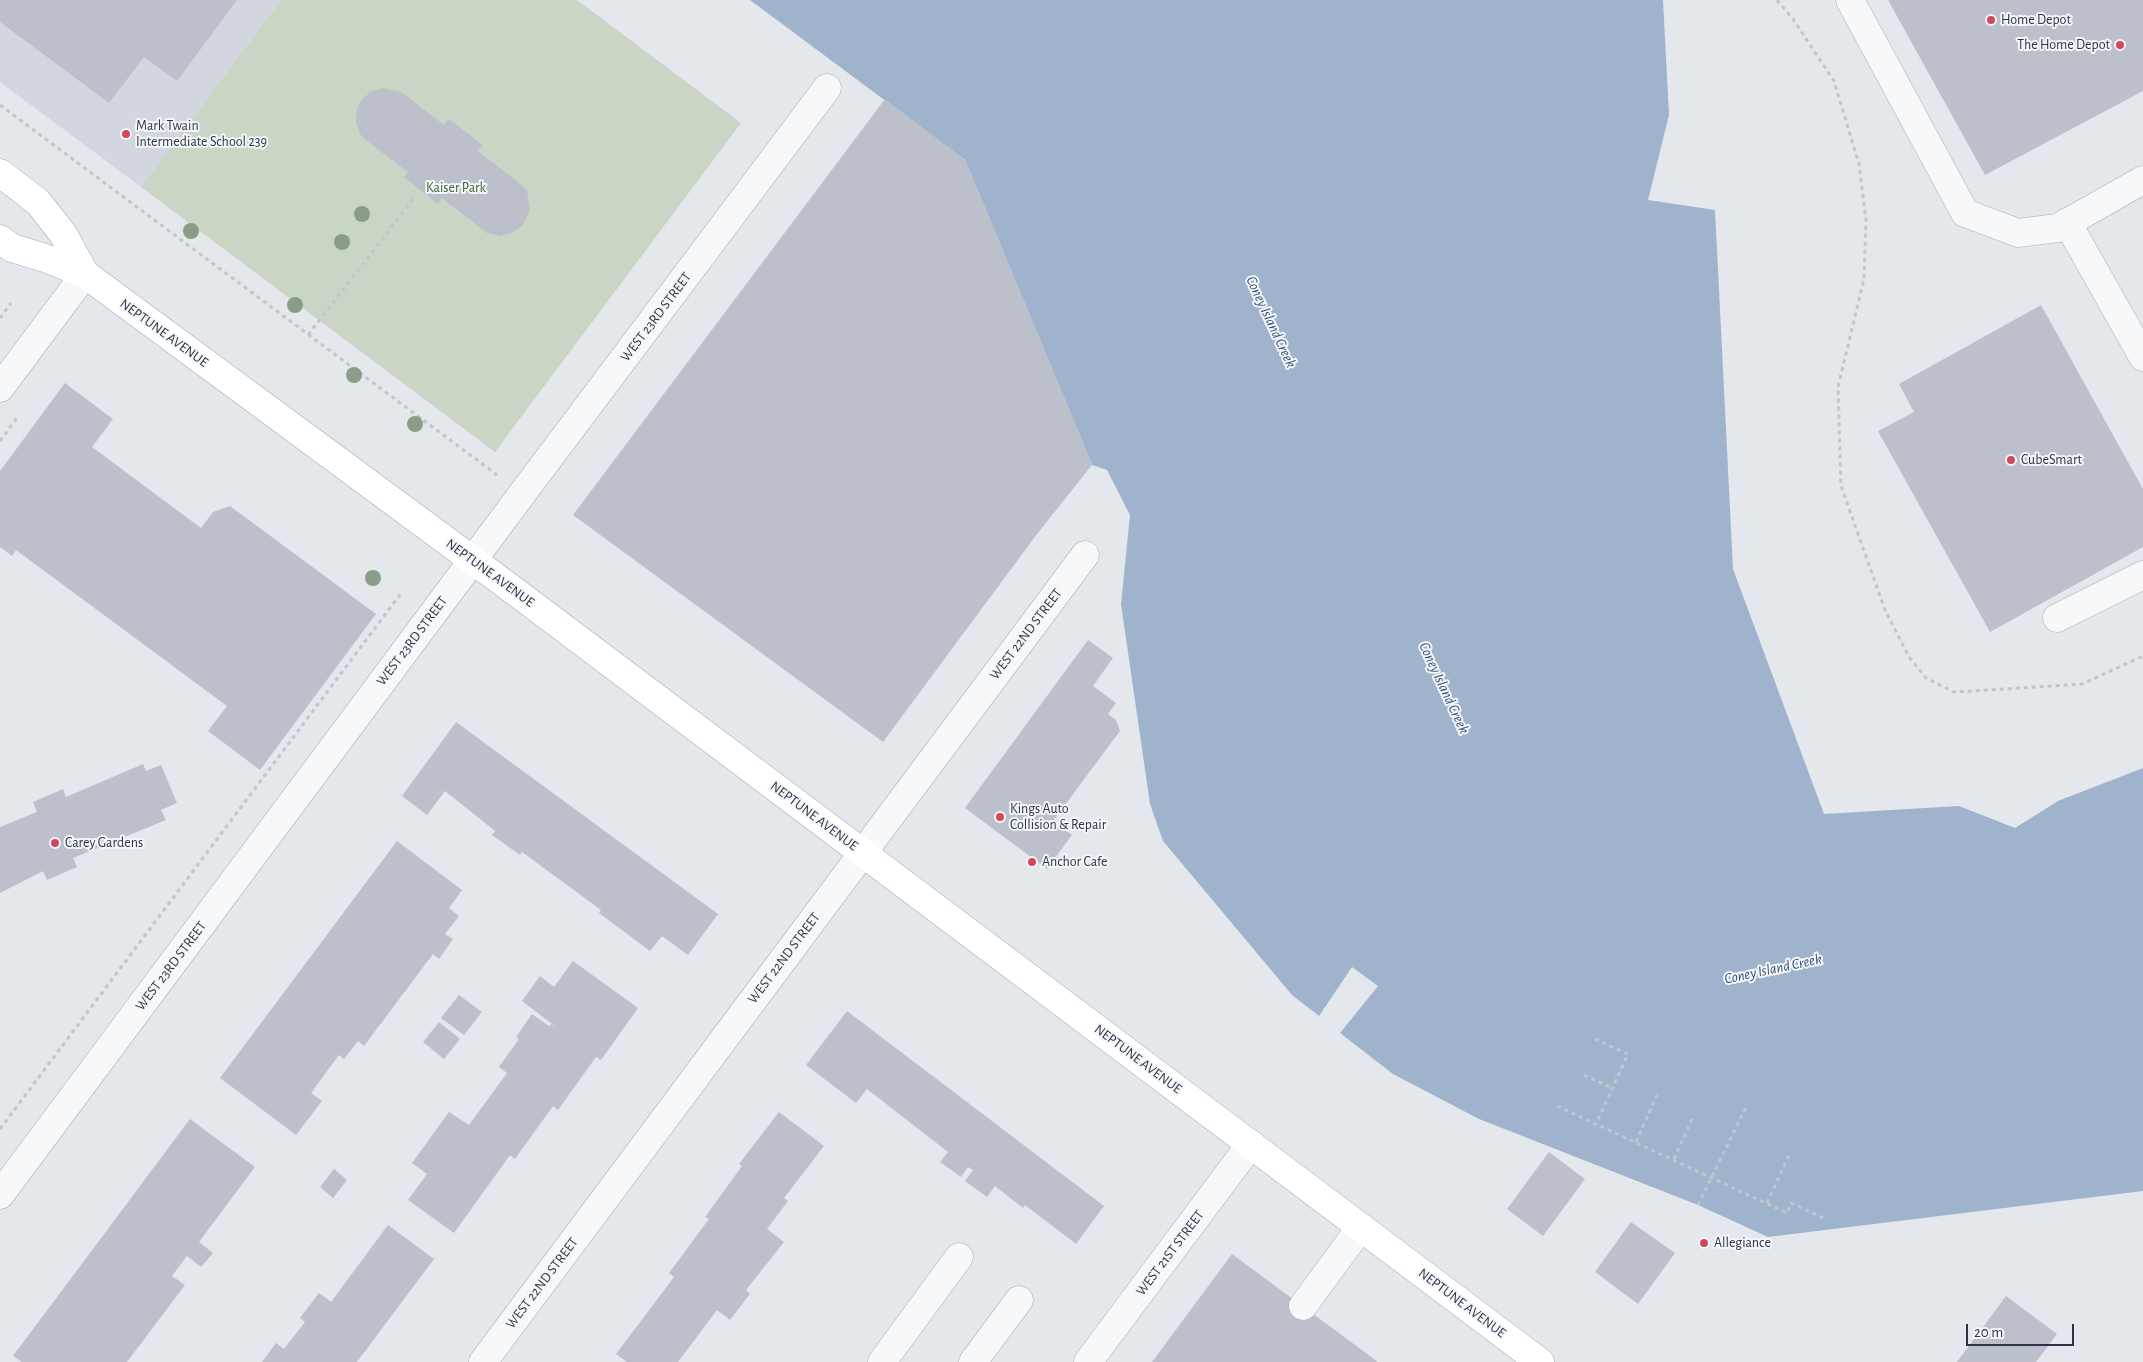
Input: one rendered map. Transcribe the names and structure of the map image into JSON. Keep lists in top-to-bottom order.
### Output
{
  "streets": {
    "main road": ["NEPTUNE AVENUE"],
    "street": ["WEST 23RD STREET", "WEST 22ND STREET", "WEST 21ST STREET"]
  },
  "crossings": [
    ["WEST 23RD STREET", "NEPTUNE AVENUE"],
    ["NEPTUNE AVENUE", "WEST 22ND STREET"],
    ["NEPTUNE AVENUE", "WEST 21ST STREET"]
  ],
  "water": ["Coney Island Creek"],
  "parks": ["Kaiser Park"],
  "places": [
    "Home Depot",
    "The Home Depot",
    "Mark Twain Intermediate School 239",
    "CubeSmart",
    "Kings Auto Collision & Repair",
    "Carey Gardens",
    "Anchor Cafe",
    "Allegiance"
  ],
  "scale_bar": "20 m"
}
